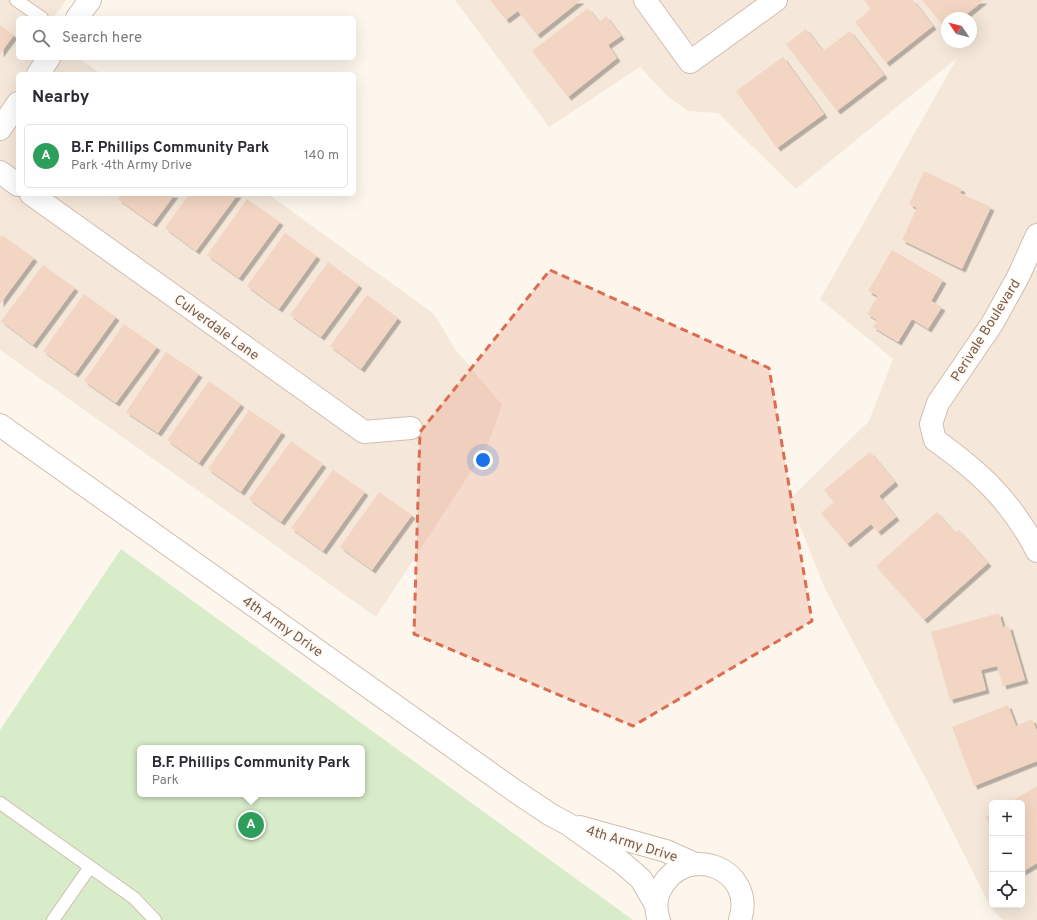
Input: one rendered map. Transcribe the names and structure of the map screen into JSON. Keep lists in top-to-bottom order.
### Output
{
  "streets": {
    "street": ["Culverdale Lane", "Perivale Boulevard", "4th Army Drive"]
  },
  "north": "top left",
  "page": {
    "search": "Search here",
    "heading": "Nearby",
    "list": [
      {
        "mark": "A",
        "name": "B.F. Phillips Community Park",
        "note": "Park · 4th Army Drive",
        "value": "140 m"
      }
    ],
    "popup": ["B.F. Phillips Community Park", "Park"],
    "map_buttons": ["+", "−"],
    "pins": "A"
  }
}
